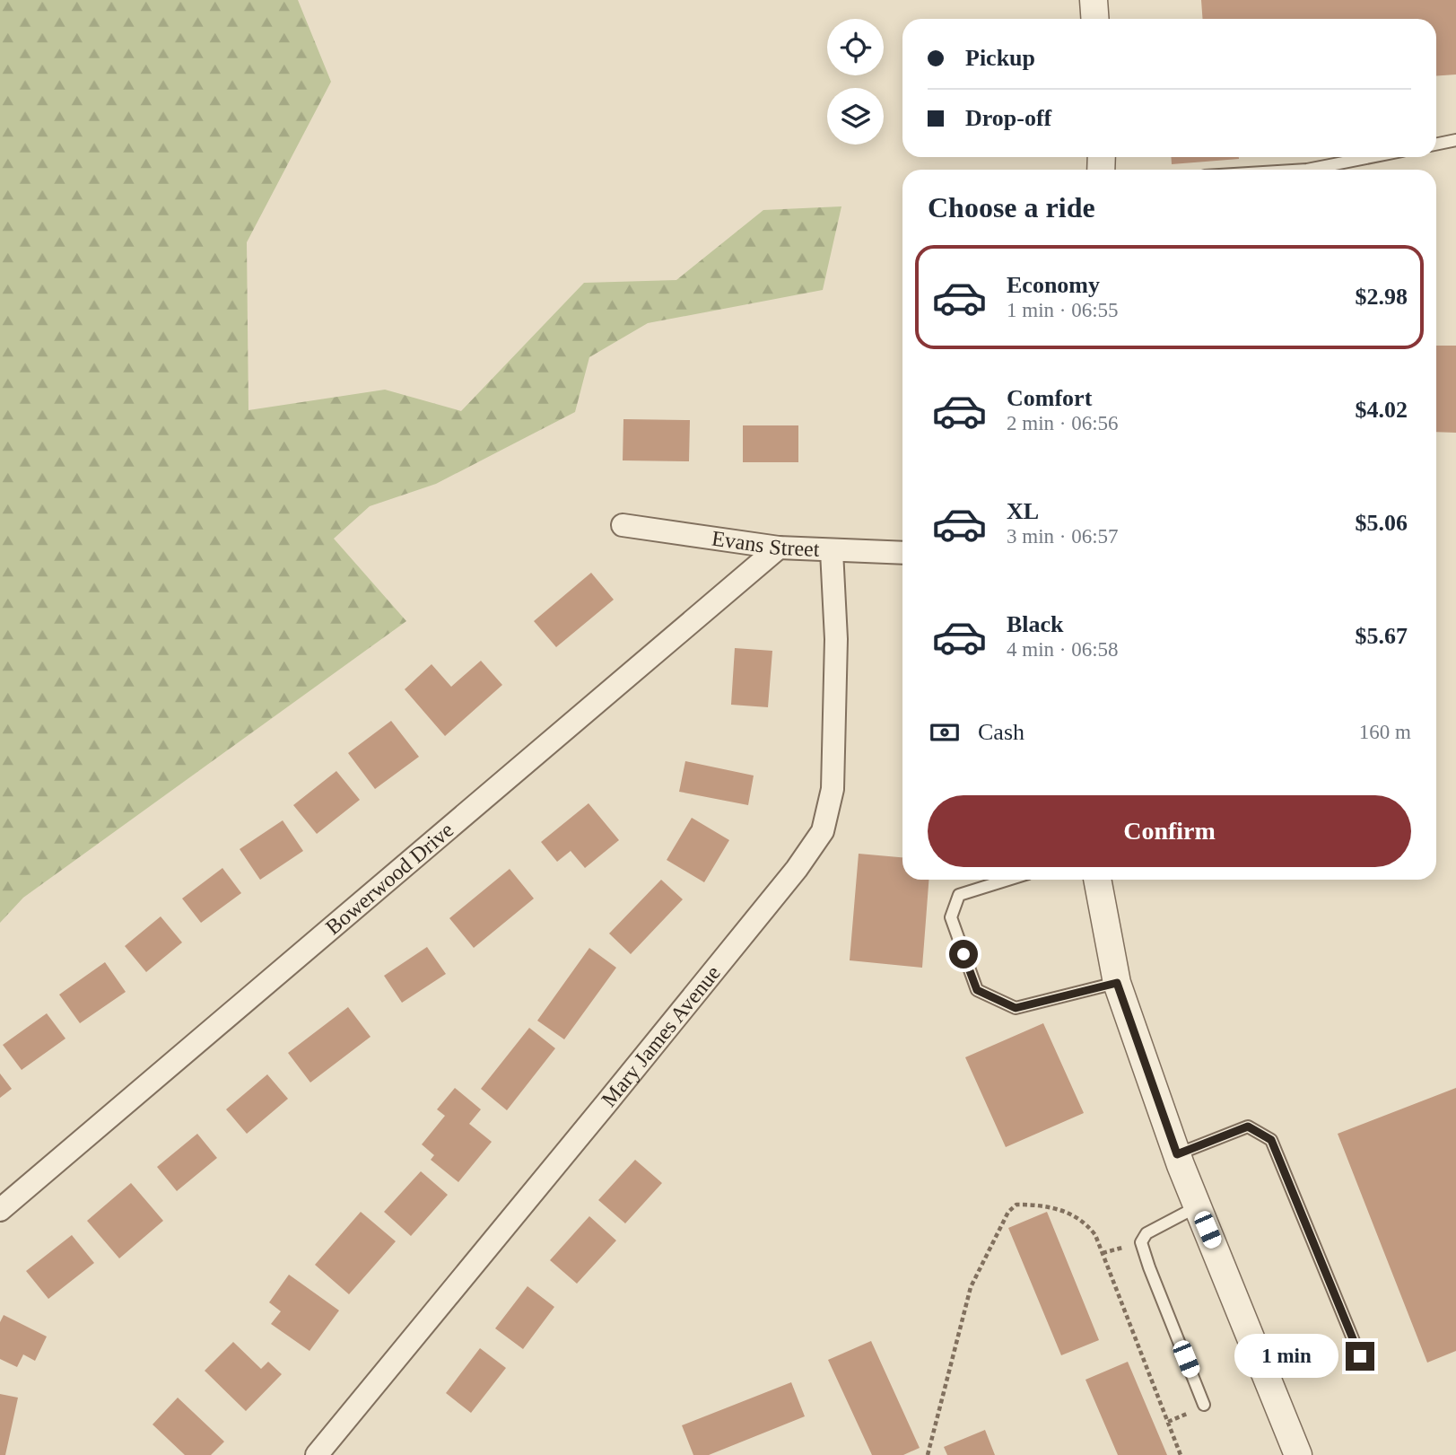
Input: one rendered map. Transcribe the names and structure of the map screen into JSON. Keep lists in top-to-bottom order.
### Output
{
  "streets": {
    "street": ["Evans Street", "Bowerwood Drive", "Mary James Avenue"]
  },
  "crossings": [
    ["Evans Street", "Bowerwood Drive"],
    ["Evans Street", "Mary James Avenue"]
  ],
  "page": {
    "banner": ["Pickup", "Drop-off"],
    "heading": "Choose a ride",
    "list": [
      {
        "name": "Economy",
        "note": "1 min · 06:55",
        "value": "$2.98"
      },
      {
        "name": "Comfort",
        "note": "2 min · 06:56",
        "value": "$4.02"
      },
      {
        "name": "XL",
        "note": "3 min · 06:57",
        "value": "$5.06"
      },
      {
        "name": "Black",
        "note": "4 min · 06:58",
        "value": "$5.67"
      }
    ],
    "pay": ["Cash", "160 m"],
    "buttons": "Confirm",
    "bubble": "1 min"
  }
}
